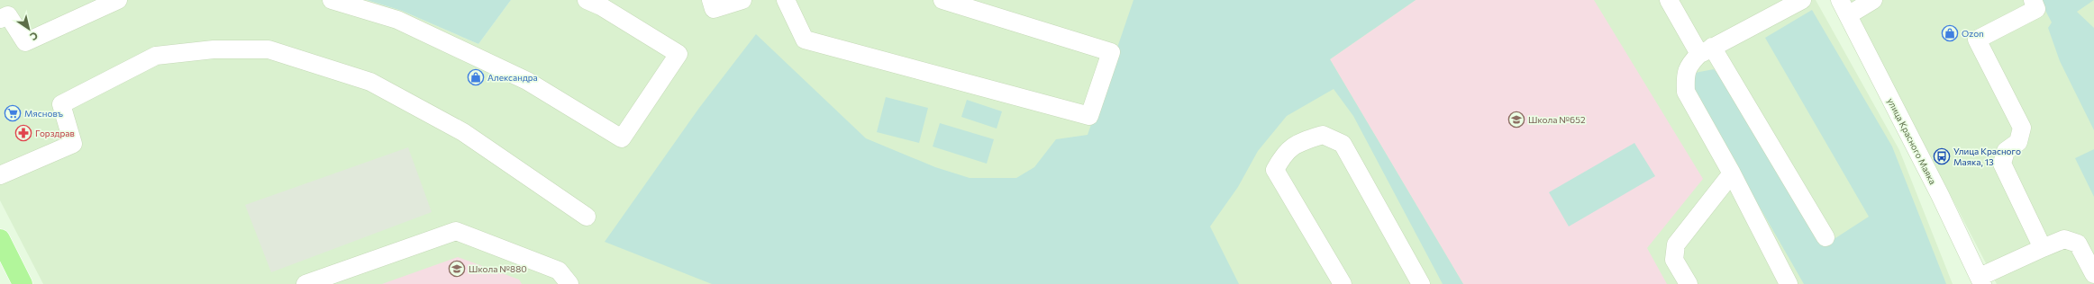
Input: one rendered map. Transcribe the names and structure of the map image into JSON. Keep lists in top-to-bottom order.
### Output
{
  "streets": {
    "street": ["улица Красного Маяка"]
  },
  "places": {
    "shop": ["Ozon", "Александра"],
    "supermarket": ["Мясновъ"],
    "school or university": ["Школа №652", "Школа №880"],
    "pharmacy": ["Горздрав"],
    "bus stop": ["Улица Красного Маяка, 13"]
  },
  "north": "bottom right"
}
